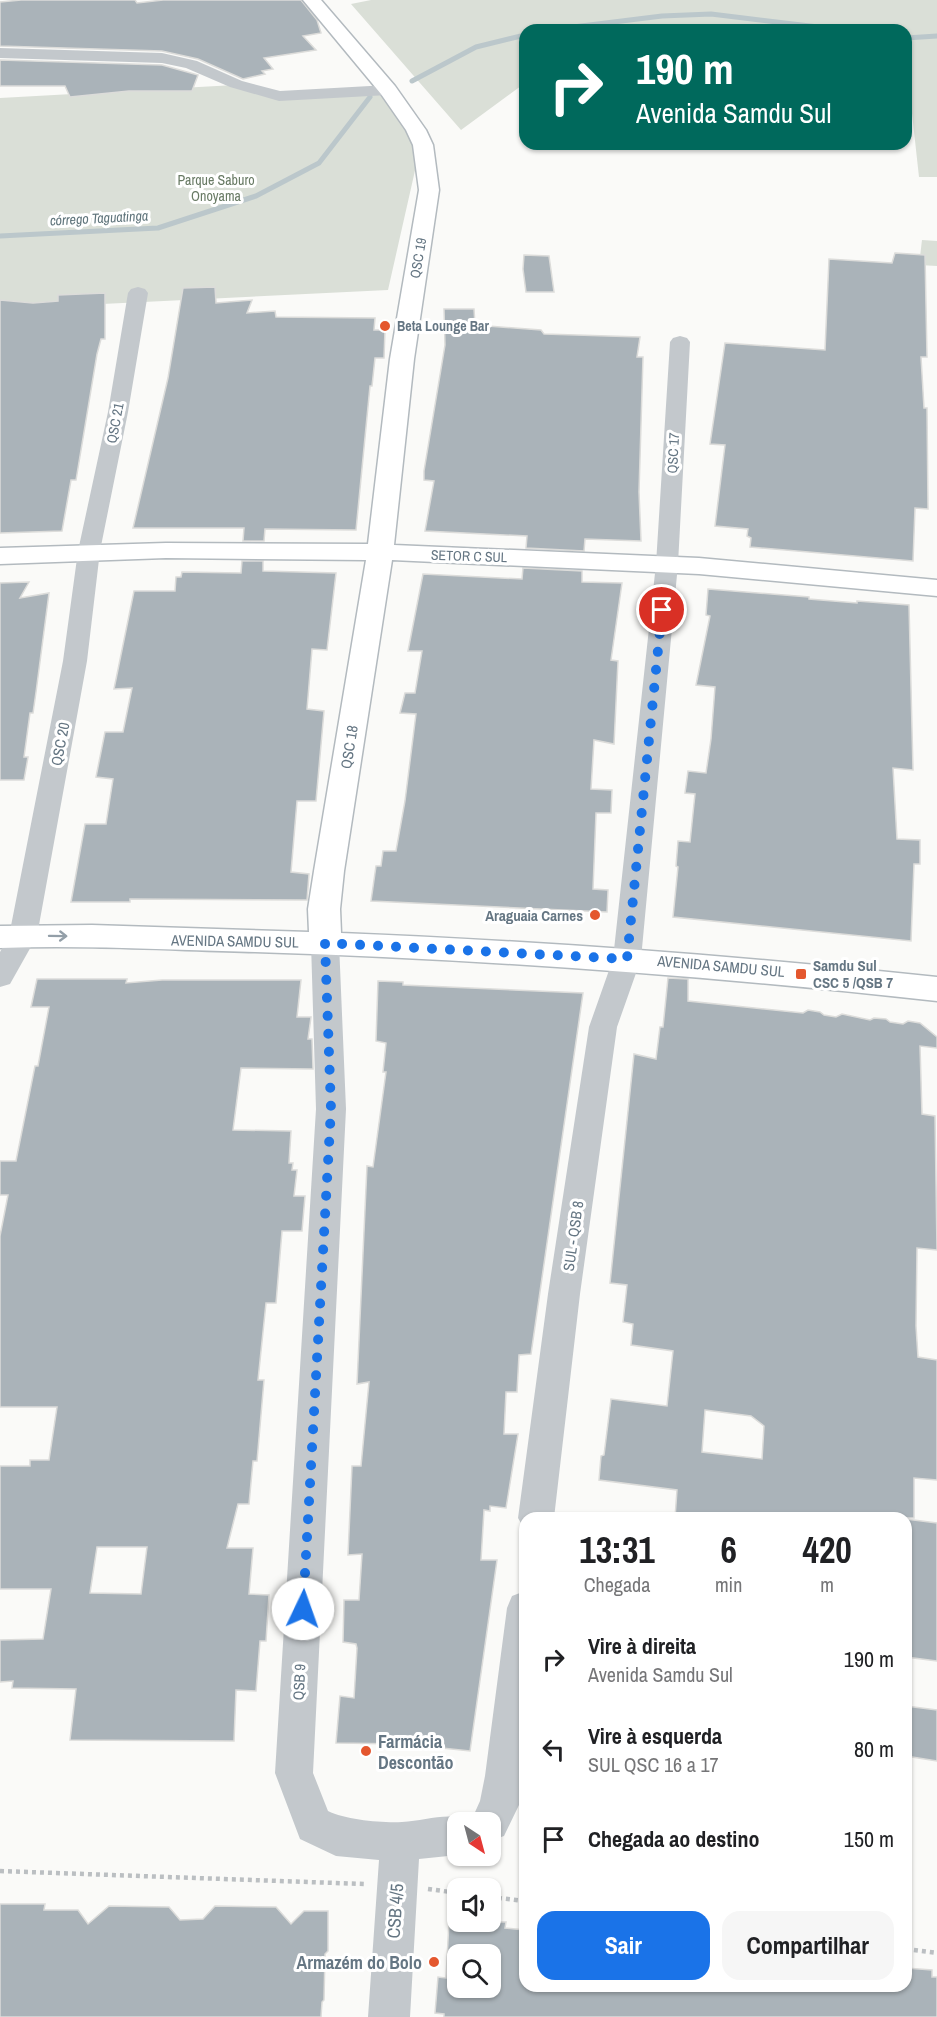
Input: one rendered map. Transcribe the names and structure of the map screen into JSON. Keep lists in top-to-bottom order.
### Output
{
  "streets": {
    "street": [
      "QSC 19",
      "QSC 21",
      "QSC 17",
      "SETOR C SUL",
      "QSC 20",
      "QSC 18",
      "AVENIDA SAMDU SUL",
      "SUL - QSB 8",
      "QSB 9",
      "CSB 4/5"
    ]
  },
  "crossings": [
    ["QSC 19", "SETOR C SUL"],
    ["QSC 19", "QSC 18"],
    ["QSC 21", "SETOR C SUL"],
    ["QSC 21", "QSC 20"],
    ["QSC 17", "SETOR C SUL"],
    ["QSC 17", "AVENIDA SAMDU SUL"],
    ["QSC 17", "SUL - QSB 8"],
    ["SETOR C SUL", "QSC 20"],
    ["SETOR C SUL", "QSC 18"],
    ["QSC 20", "AVENIDA SAMDU SUL"],
    ["QSC 18", "AVENIDA SAMDU SUL"],
    ["QSC 18", "QSB 9"],
    ["AVENIDA SAMDU SUL", "SUL - QSB 8"],
    ["AVENIDA SAMDU SUL", "QSB 9"],
    ["QSB 9", "CSB 4/5"]
  ],
  "water": ["córrego Taguatinga"],
  "parks": ["Parque Saburo Onoyama"],
  "places": {
    "other": [
      "Beta Lounge Bar",
      "Araguaia Carnes",
      "Farmácia Descontão",
      "Armazém do Bolo"
    ],
    "transit": ["Samdu Sul CSC 5 /QSB 7"]
  },
  "north": "bottom right",
  "page": {
    "turn": ["190 m", "Avenida Samdu Sul"],
    "eta": [
      "13:31",
      "Chegada",
      "6",
      "min",
      "420",
      "m"
    ],
    "list": [
      {
        "name": "Vire à direita",
        "note": "Avenida Samdu Sul",
        "value": "190 m"
      },
      {
        "name": "Vire à esquerda",
        "note": "SUL QSC 16 a 17",
        "value": "80 m"
      },
      {
        "name": "Chegada ao destino",
        "value": "150 m"
      }
    ],
    "buttons": ["Sair", "Compartilhar"]
  }
}
